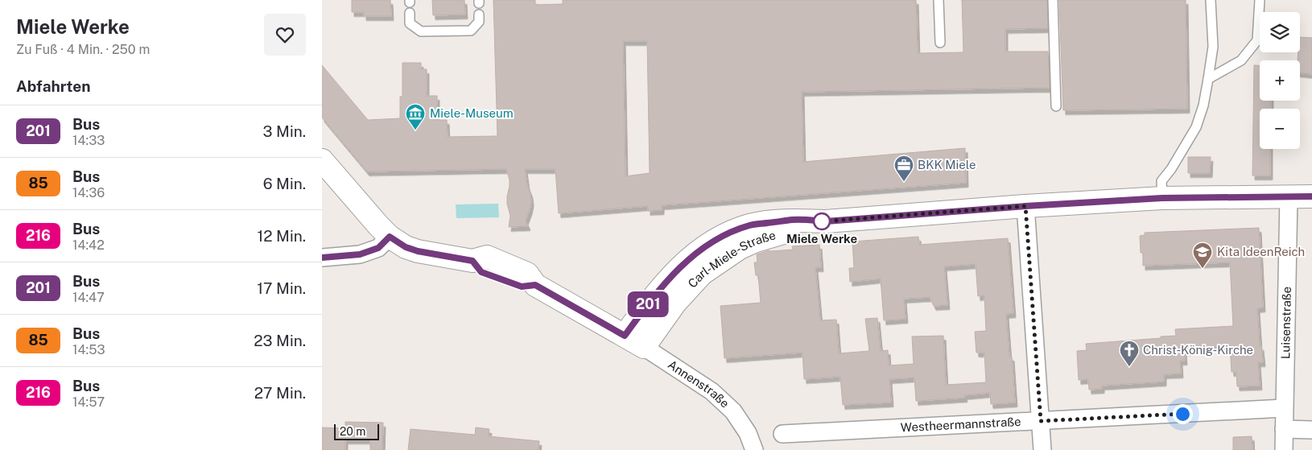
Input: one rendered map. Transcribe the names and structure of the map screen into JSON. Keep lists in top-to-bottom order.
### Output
{
  "streets": {
    "street": [
      "Carl-Miele-Straße",
      "Luisenstraße",
      "Annenstraße",
      "Westheermannstraße"
    ]
  },
  "crossings": [
    ["Carl-Miele-Straße", "Luisenstraße"],
    ["Carl-Miele-Straße", "Annenstraße"],
    ["Luisenstraße", "Westheermannstraße"]
  ],
  "places": {
    "museum": ["Miele-Museum"],
    "office": ["BKK Miele"],
    "other": ["Miele Werke"],
    "school or university": ["Kita IdeenReich"],
    "church": ["Christ-König-Kirche"]
  },
  "lines": ["bus line 201"],
  "scale_bar": "20 m",
  "page": {
    "heading": [
      ["Miele Werke", "Zu Fuß · 4 Min. · 250 m"],
      "Abfahrten"
    ],
    "on_map": "201",
    "map_buttons": ["+", "−"],
    "list": [
      {
        "mark": "201",
        "name": "Bus",
        "note": "14:33",
        "value": "3 Min."
      },
      {
        "mark": "85",
        "name": "Bus",
        "note": "14:36",
        "value": "6 Min."
      },
      {
        "mark": "216",
        "name": "Bus",
        "note": "14:42",
        "value": "12 Min."
      },
      {
        "mark": "201",
        "name": "Bus",
        "note": "14:47",
        "value": "17 Min."
      },
      {
        "mark": "85",
        "name": "Bus",
        "note": "14:53",
        "value": "23 Min."
      },
      {
        "mark": "216",
        "name": "Bus",
        "note": "14:57",
        "value": "27 Min."
      }
    ],
    "scale": "20 m"
  }
}
